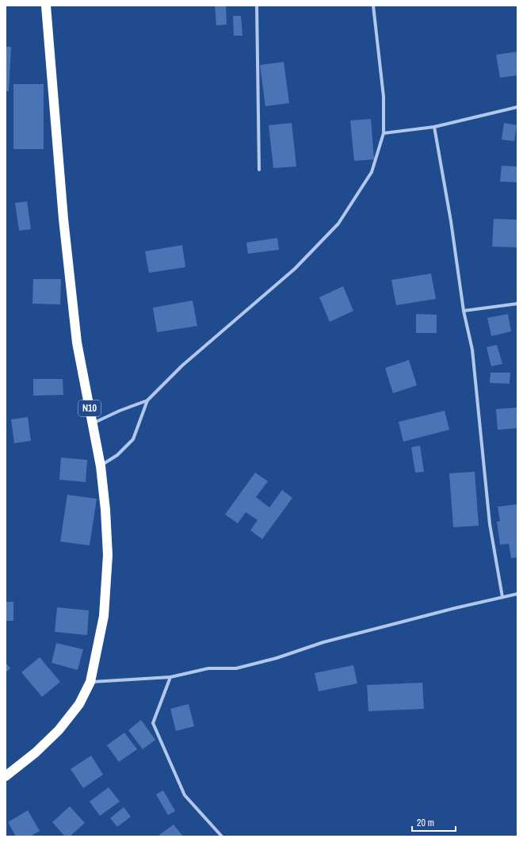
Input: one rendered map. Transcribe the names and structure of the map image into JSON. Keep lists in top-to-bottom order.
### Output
{
  "streets": {
    "highway": ["N10"]
  },
  "scale_bar": "20 m"
}
